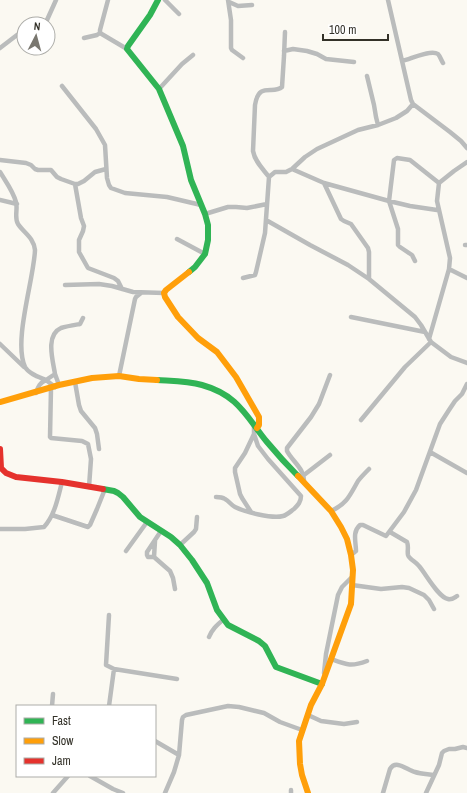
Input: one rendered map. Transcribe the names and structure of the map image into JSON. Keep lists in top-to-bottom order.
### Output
{
  "legend": ["Fast", "Slow", "Jam"],
  "scale_bar": "100 m",
  "north": "top"
}
